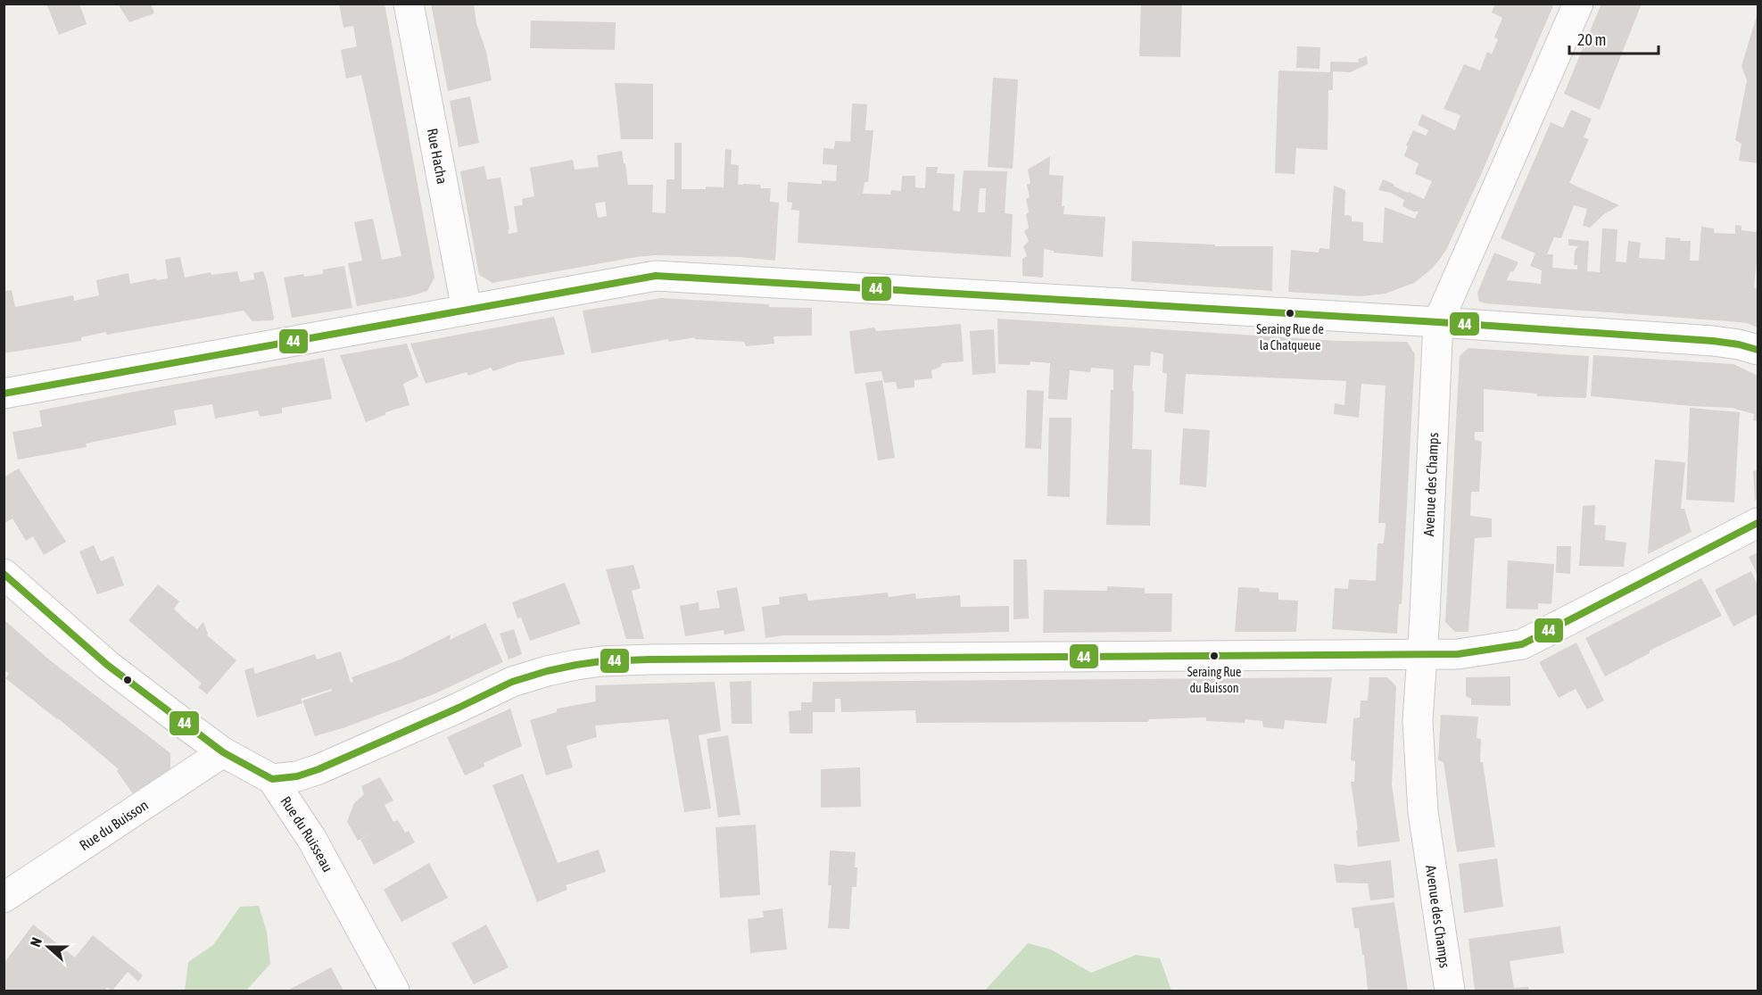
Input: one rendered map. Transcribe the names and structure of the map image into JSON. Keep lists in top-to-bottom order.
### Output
{
  "streets": {
    "street": [
      "Rue Hacha",
      "Avenue des Champs",
      "Rue du Buisson",
      "Rue du Ruisseau"
    ]
  },
  "crossings": [
    ["Rue du Buisson", "Rue du Ruisseau"]
  ],
  "places": ["Seraing Rue de la Chatqueue", "Seraing Rue du Buisson"],
  "lines": ["transit line 44"],
  "scale_bar": "20 m",
  "north": "left"
}
